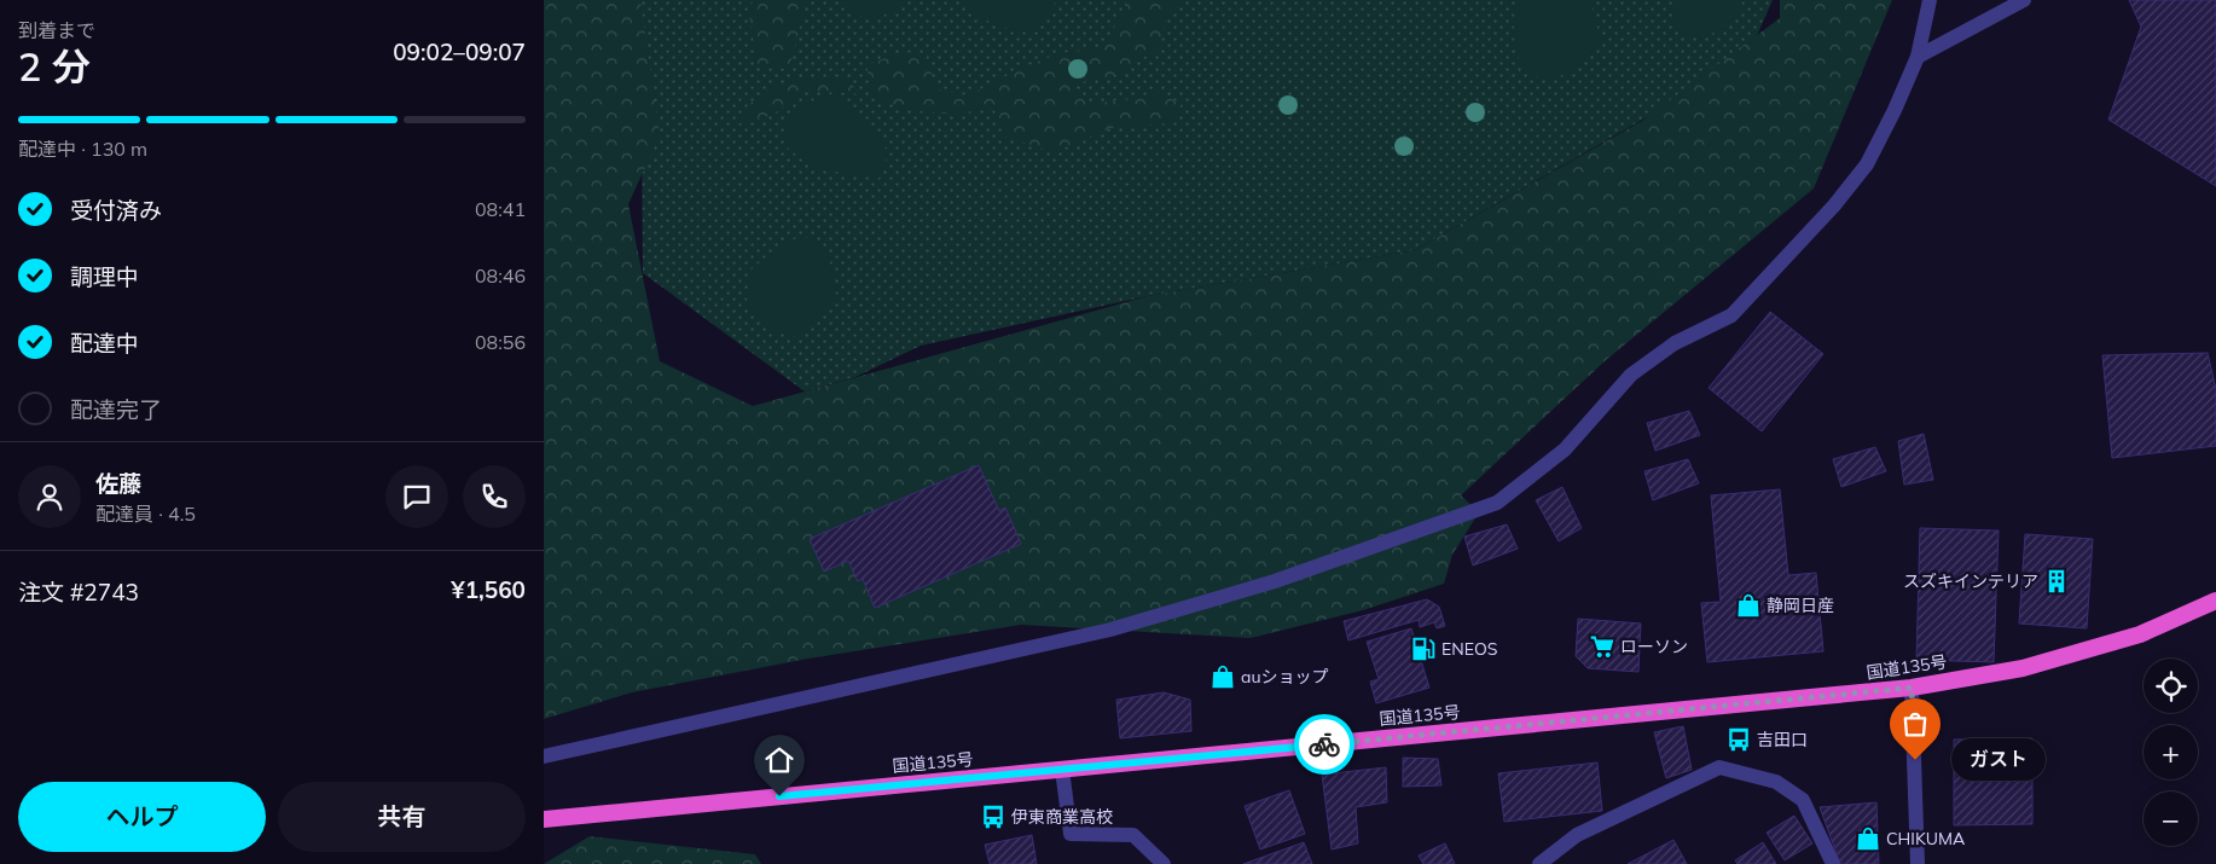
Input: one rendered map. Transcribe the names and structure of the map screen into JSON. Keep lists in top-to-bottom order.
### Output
{
  "streets": {
    "highway": ["国道135号"]
  },
  "places": {
    "building": ["スズキインテリア"],
    "shop": ["静岡日産", "auショップ", "CHIKUMA"],
    "supermarket": ["ローソン"],
    "fuel station": ["ENEOS"],
    "bus stop": ["吉田口", "伊東商業高校"],
    "other": ["ガスト"]
  },
  "page": {
    "heading": ["2 分", "到着まで", "09:02–09:07"],
    "panel": [
      "佐藤",
      "配達員 · 4.5",
      "注文 #2743",
      "¥1,560"
    ],
    "bar": "配達中 · 130 m",
    "list": [
      ["受付済み", "08:41"],
      ["調理中", "08:46"],
      ["配達中", "08:56"],
      "配達完了"
    ],
    "map_buttons": ["+", "−"],
    "bubble": "ガスト",
    "buttons": ["ヘルプ", "共有"]
  }
}
